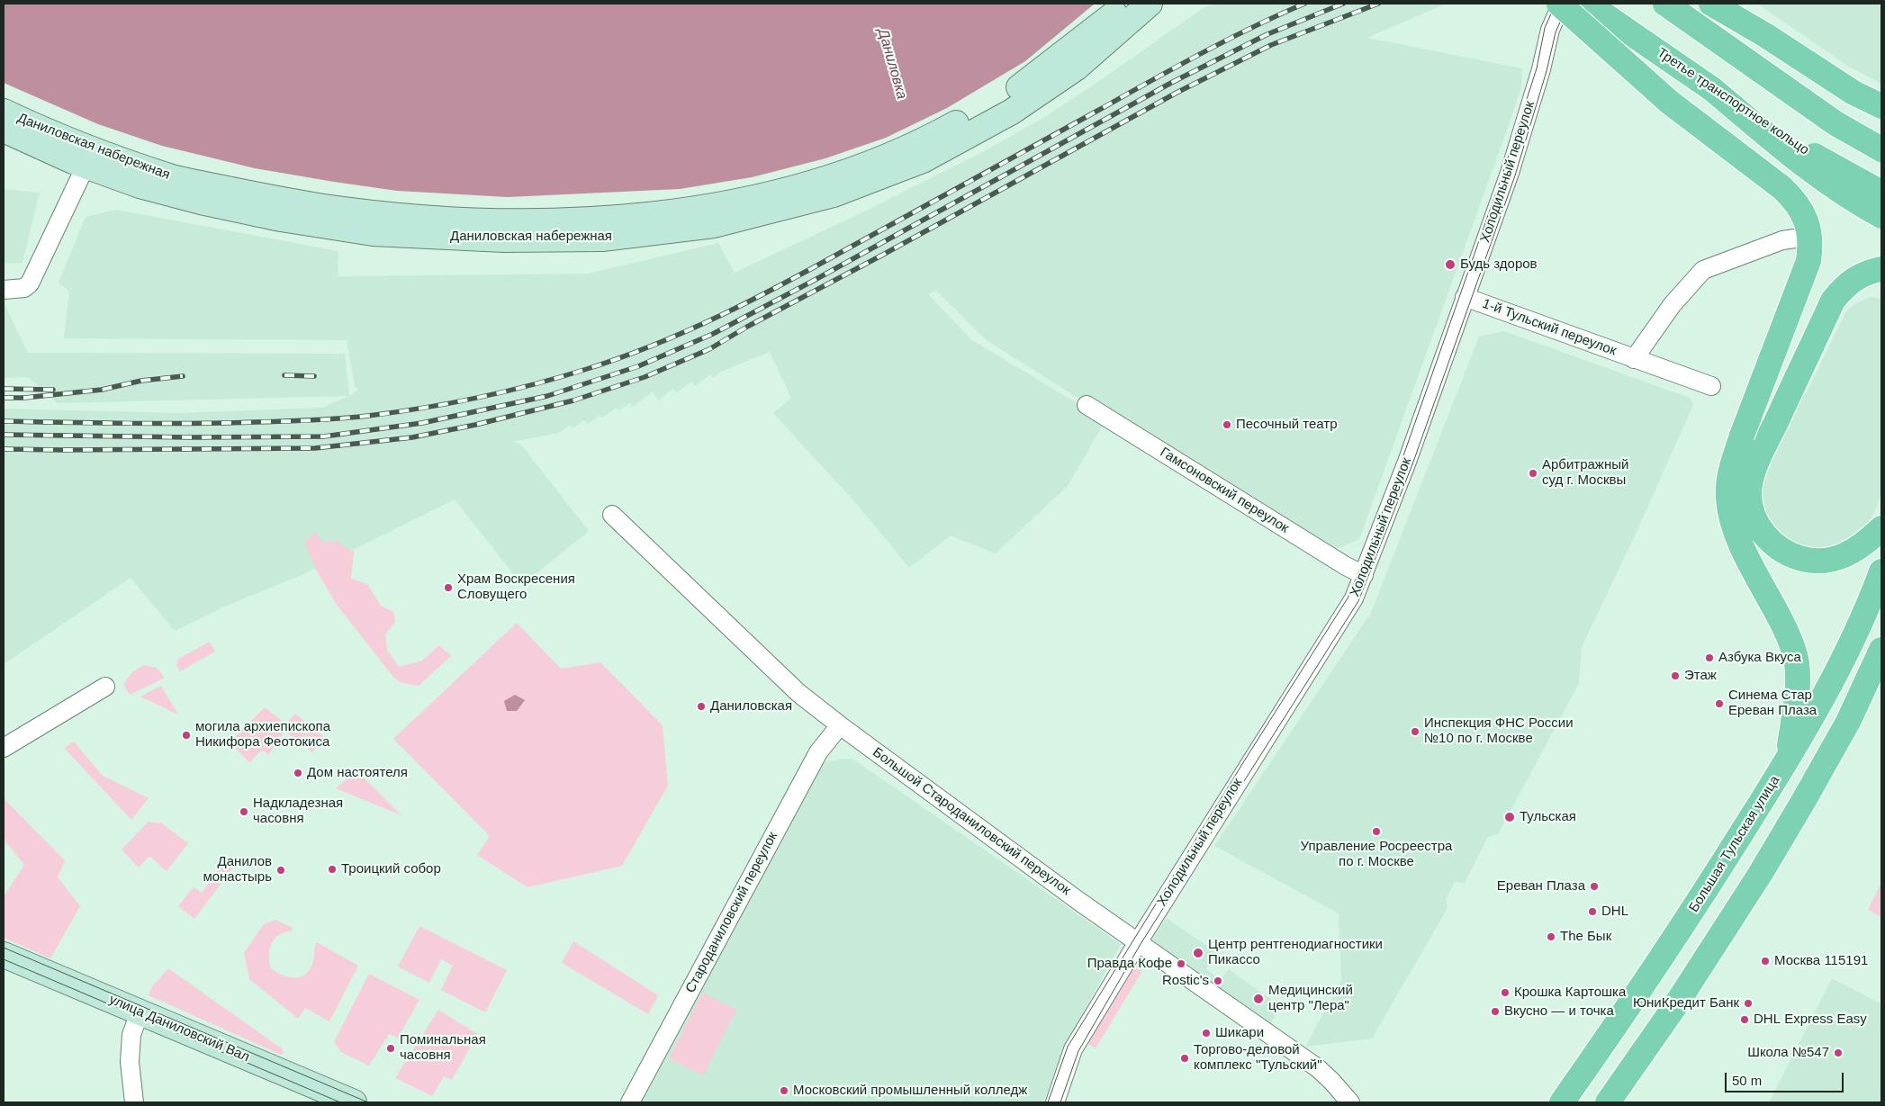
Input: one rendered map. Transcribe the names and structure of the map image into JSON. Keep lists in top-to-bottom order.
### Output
{
  "streets": {
    "main road": [
      "Третье транспортное кольцо",
      "Даниловская набережная",
      "Большая Тульская улица",
      "улица Даниловский Вал"
    ],
    "street": [
      "Холодильный переулок",
      "1-й Тульский переулок",
      "Гамсоновский переулок",
      "Большой Староданиловский переулок",
      "Староданиловский переулок"
    ]
  },
  "crossings": [
    ["Холодильный переулок", "1-й Тульский переулок"],
    ["Холодильный переулок", "Гамсоновский переулок"],
    ["Холодильный переулок", "Большой Староданиловский переулок"],
    ["Большой Староданиловский переулок", "Староданиловский переулок"]
  ],
  "water": ["Даниловка"],
  "places": [
    "Будь здоров",
    "Песочный театр",
    "Арбитражный суд г. Москвы",
    "Храм Воскресения Словущего",
    "Азбука Вкуса",
    "Этаж",
    "Синема Стар Ереван Плаза",
    "Даниловская",
    "Инспекция ФНС России №10 по г. Москве",
    "могила архиепископа Никифора Феотокиса",
    "Дом настоятеля",
    "Надкладезная часовня",
    "Тульская",
    "Управление Росреестра по г. Москве",
    "Троицкий собор",
    "Данилов монастырь",
    "Ереван Плаза",
    "DHL",
    "The Бык",
    "Центр рентгенодиагностики Пикассо",
    "Москва 115191",
    "Правда Кофе",
    "Rostic's",
    "Крошка Картошка",
    "Медицинский центр \"Лера\"",
    "ЮниКредит Банк",
    "Вкусно — и точка",
    "DHL Express Easy",
    "Шикари",
    "Поминальная часовня",
    "Школа №547",
    "Торгово-деловой комплекс \"Тульский\"",
    "Московский промышленный колледж"
  ],
  "scale_bar": "50 m"
}
